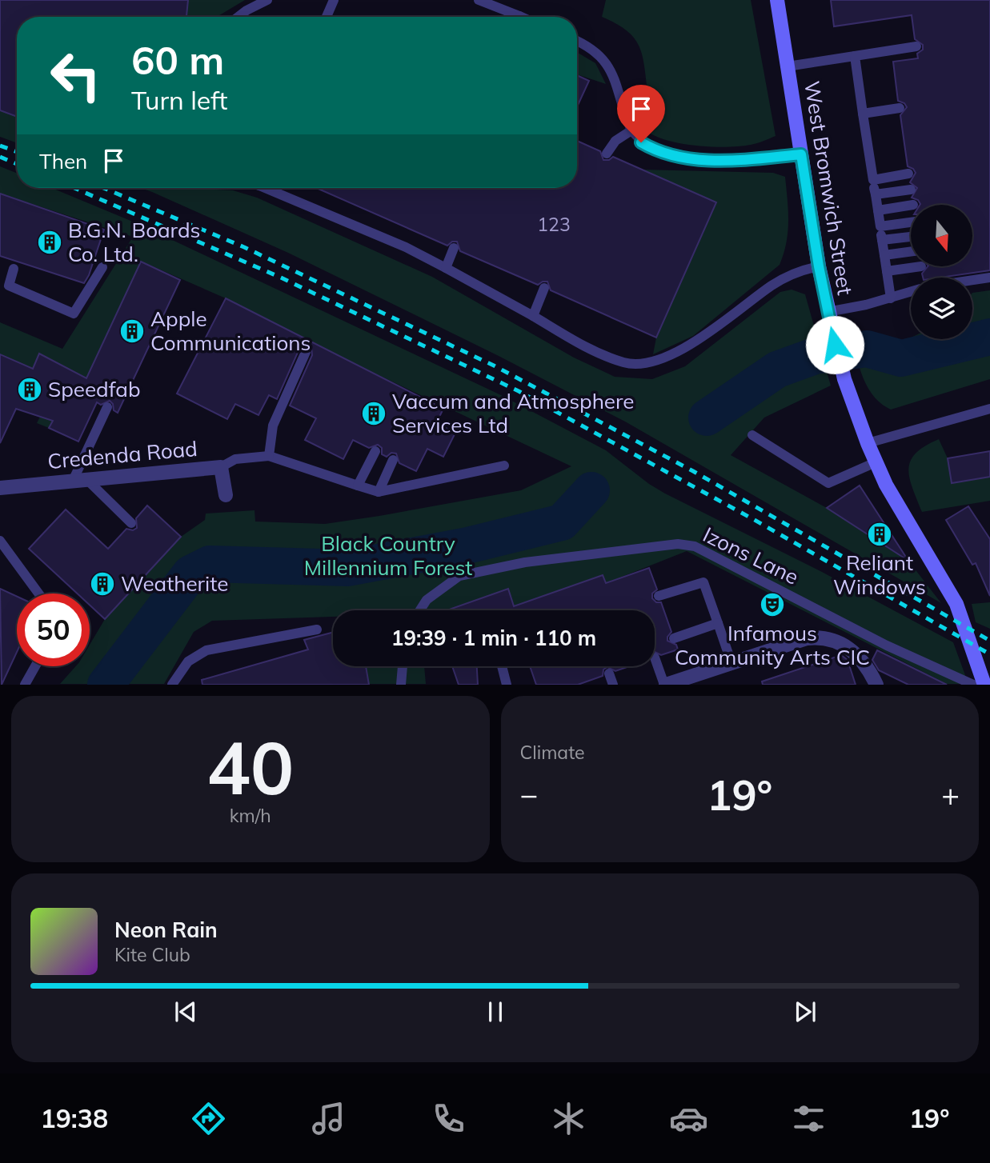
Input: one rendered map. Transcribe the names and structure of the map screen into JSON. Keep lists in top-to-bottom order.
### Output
{
  "streets": {
    "main road": ["West Bromwich Street"],
    "street": ["Credenda Road"],
    "lane": ["Izons Lane"]
  },
  "parks": ["Black Country Millennium Forest"],
  "places": {
    "building": [
      "B.G.N. Boards Co. Ltd.",
      "Apple Communications",
      "Speedfab",
      "Vaccum and Atmosphere Services Ltd",
      "Reliant Windows",
      "Weatherite"
    ],
    "theatre": ["Infamous Community Arts CIC"]
  },
  "house_numbers": ["123"],
  "north": "bottom",
  "page": {
    "turn": ["60 m", "Turn left"],
    "then": "Then",
    "limit": "50",
    "trip": "19:39 · 1 min · 110 m",
    "tile": [
      ["40", "km/h"],
      "Climate"
    ],
    "heat": ["−", "19°", "+"],
    "song": ["Neon Rain", "Kite Club"],
    "tabs": ["19:38", "19°"]
  }
}
